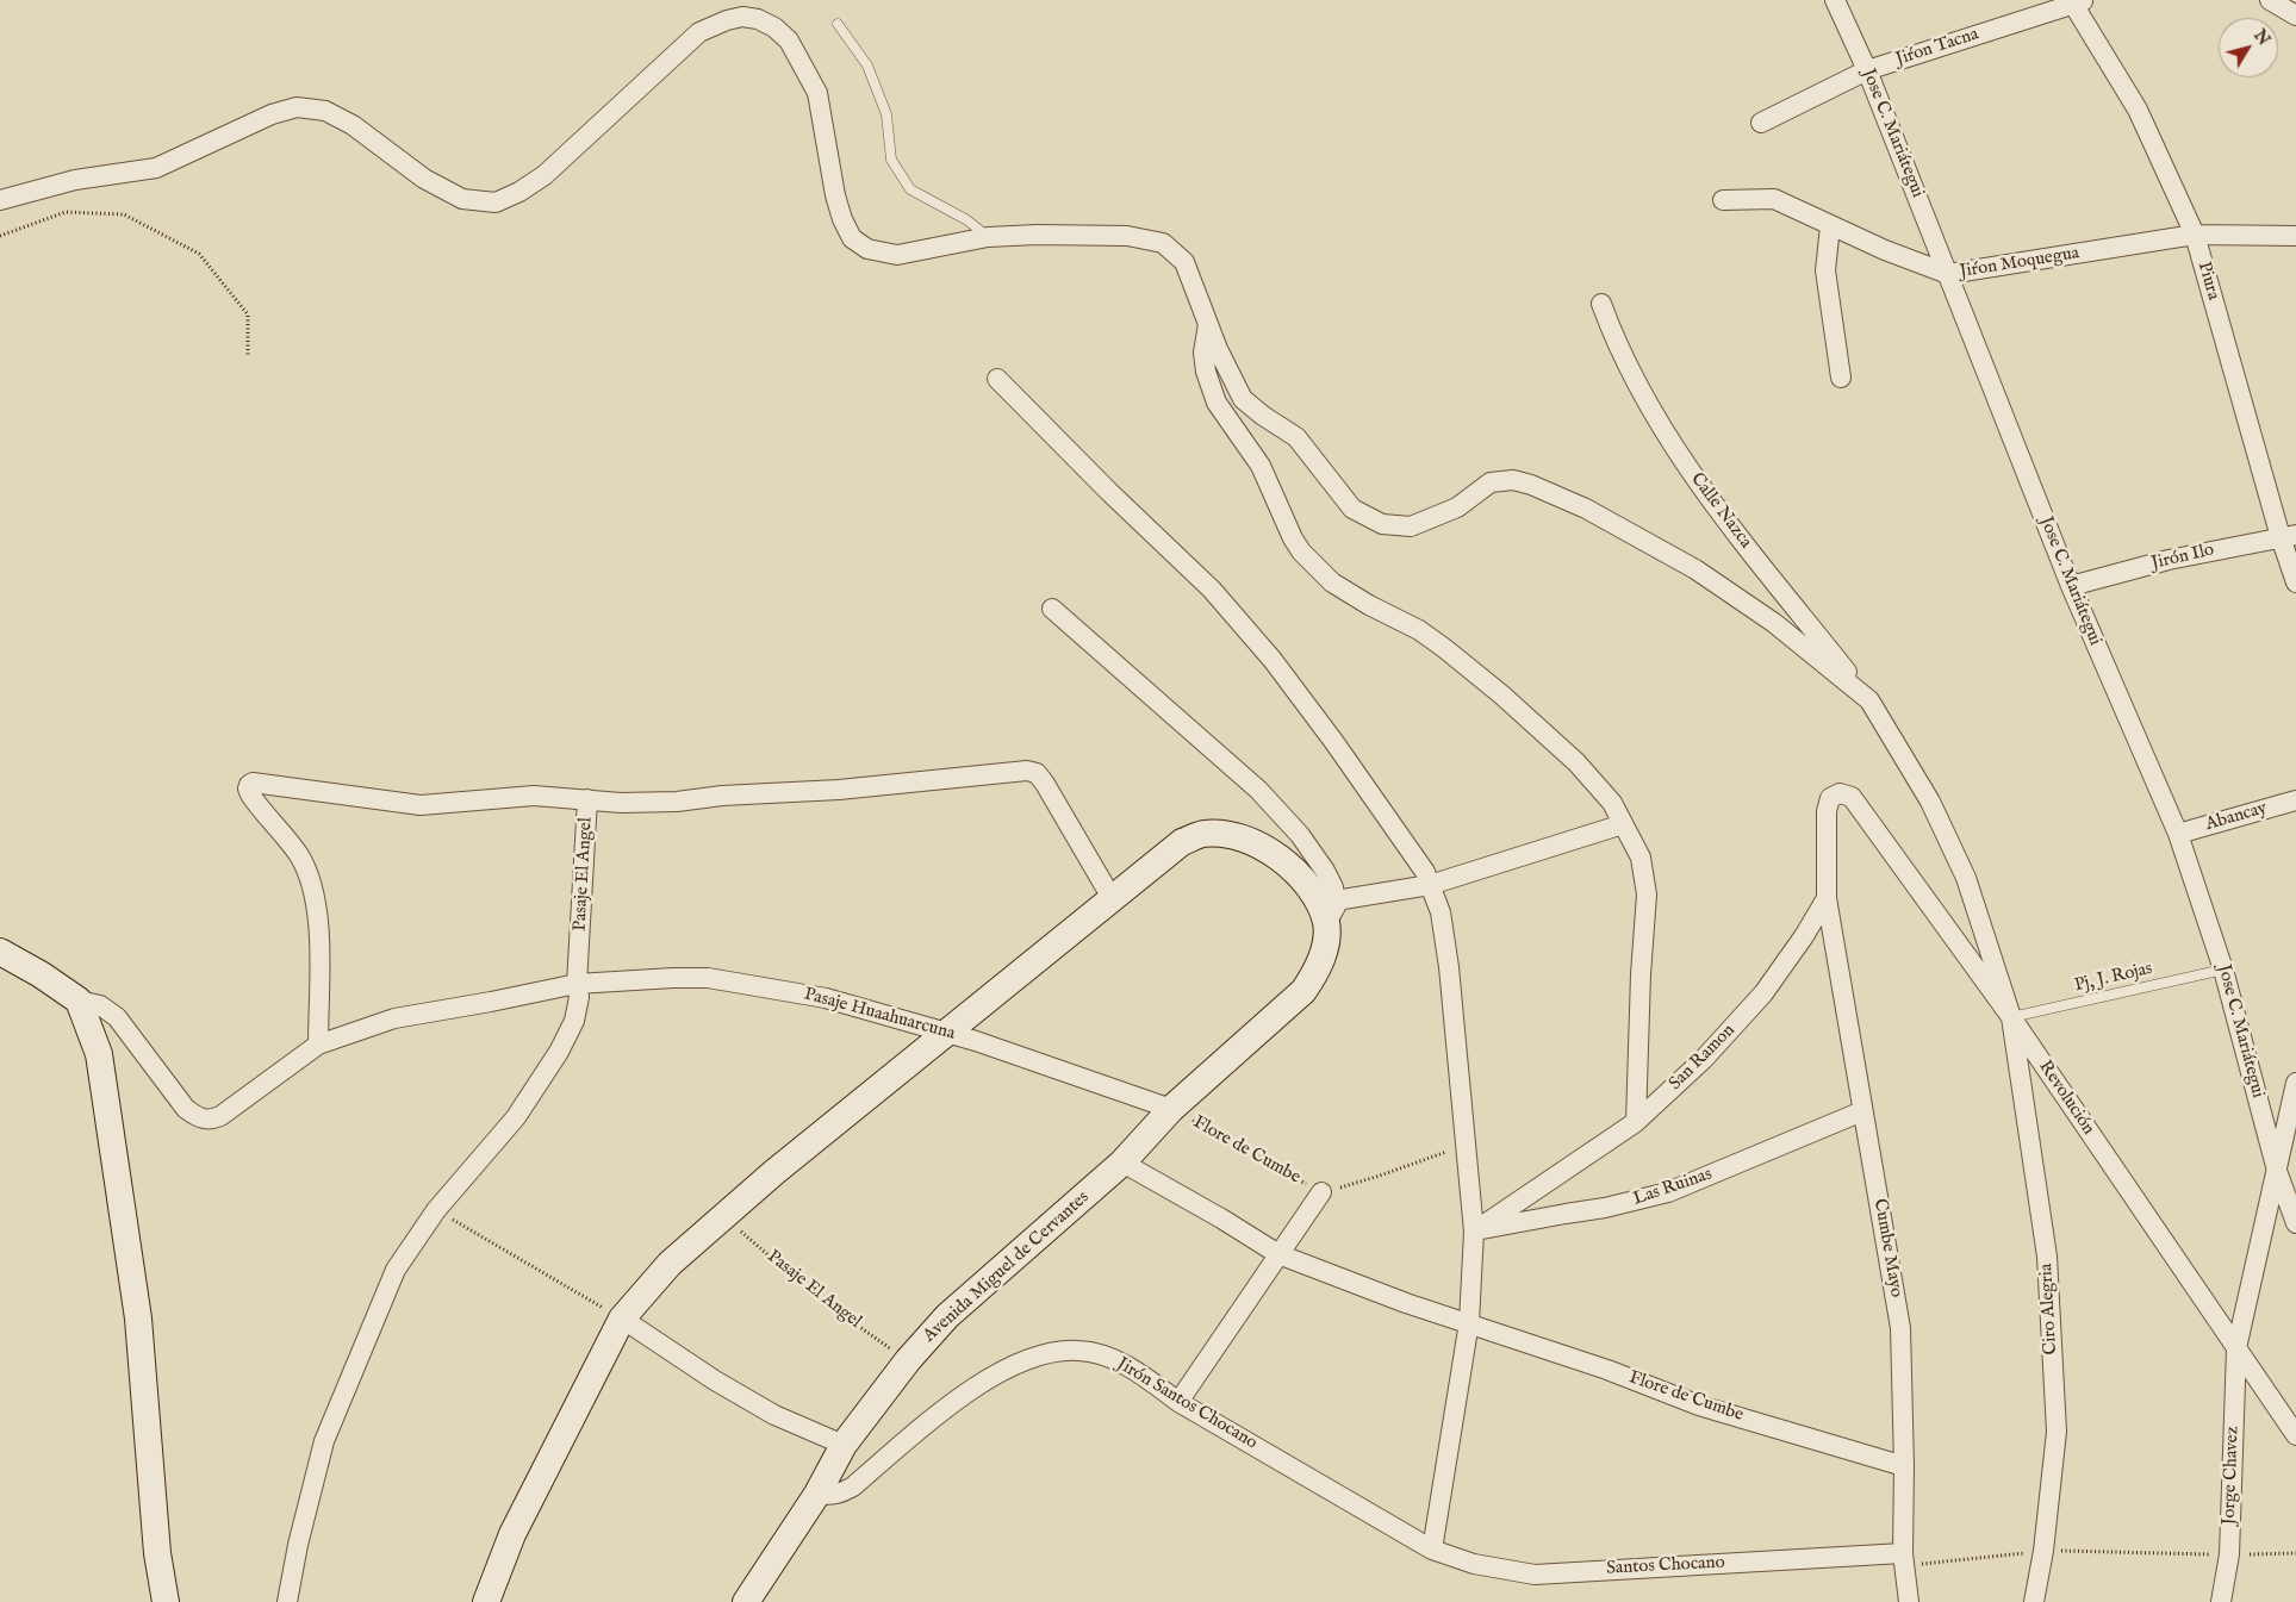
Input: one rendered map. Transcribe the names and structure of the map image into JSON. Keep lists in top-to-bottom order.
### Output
{
  "streets": {
    "street": [
      "Jiŕon Tacna",
      "Jose C. Mariátegui",
      "Jiŕon Moquegua",
      "Piura",
      "Calle Nazca",
      "Jirón Ilo",
      "Abancay",
      "Pasaje El Angel",
      "Pasaje Huaahuarcuna",
      "San Ramon",
      "Revolución",
      "Flore de Cumbe",
      "Las Ruinas",
      "Cumbe Mayo",
      "Avenida Miguel de Cervantes",
      "Ciro Alegria",
      "Jirón Santos Chocano",
      "Jorge Chavez",
      "Santos Chocano"
    ],
    "lane": ["Pj, J. Rojas"]
  },
  "crossings": [
    ["Jiŕon Tacna", "Jose C. Mariátegui"],
    ["Jiŕon Tacna", "Piura"],
    ["Jose C. Mariátegui", "Jiŕon Moquegua"],
    ["Jose C. Mariátegui", "Jirón Ilo"],
    ["Jose C. Mariátegui", "Abancay"],
    ["Jose C. Mariátegui", "Pj, J. Rojas"],
    ["Jose C. Mariátegui", "Jorge Chavez"],
    ["Jiŕon Moquegua", "Piura"],
    ["Piura", "Jirón Ilo"],
    ["Pasaje El Angel", "Pasaje Huaahuarcuna"],
    ["Pasaje El Angel", "Avenida Miguel de Cervantes"],
    ["Pj, J. Rojas", "Revolución"],
    ["Pj, J. Rojas", "Ciro Alegria"],
    ["Pasaje Huaahuarcuna", "Flore de Cumbe"],
    ["Pasaje Huaahuarcuna", "Avenida Miguel de Cervantes"],
    ["San Ramon", "Revolución"],
    ["San Ramon", "Las Ruinas"],
    ["San Ramon", "Cumbe Mayo"],
    ["Revolución", "Cumbe Mayo"],
    ["Revolución", "Ciro Alegria"],
    ["Revolución", "Jorge Chavez"],
    ["Flore de Cumbe", "Cumbe Mayo"],
    ["Flore de Cumbe", "Avenida Miguel de Cervantes"],
    ["Las Ruinas", "Cumbe Mayo"],
    ["Cumbe Mayo", "Santos Chocano"],
    ["Avenida Miguel de Cervantes", "Jirón Santos Chocano"],
    ["Jirón Santos Chocano", "Santos Chocano"]
  ],
  "north": "top right"
}
